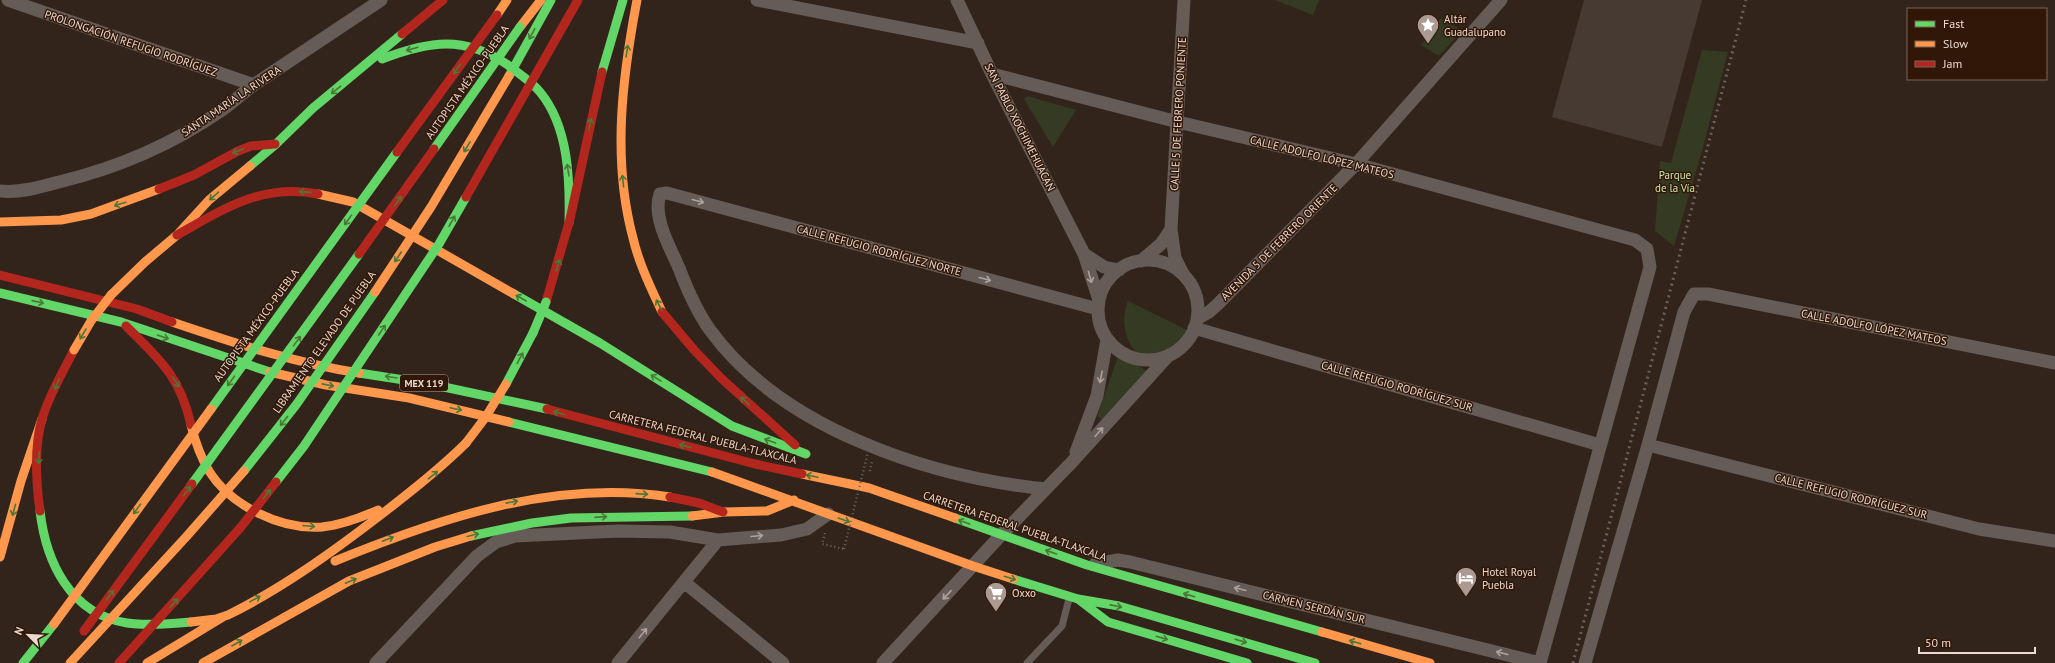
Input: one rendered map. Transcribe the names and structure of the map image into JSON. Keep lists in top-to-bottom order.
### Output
{
  "streets": {
    "main road": [
      "AUTOPISTA MÉXICO-PUEBLA",
      "LIBRAMIENTO ELEVADO DE PUEBLA",
      "MEX 119",
      "CARRETERA FEDERAL PUEBLA-TLAXCALA"
    ],
    "street": [
      "PROLONGACIÓN REFUGIO RODRÍGUEZ",
      "SANTA MARÍA LA RIVERA",
      "CALLE 5 DE FEBRERO PONIENTE",
      "SAN PABLO XOCHIMEHUACAN",
      "CALLE ADOLFO LÓPEZ MATEOS",
      "AVENIDA 5 DE FEBRERO ORIENTE",
      "CALLE REFUGIO RODRÍGUEZ NORTE",
      "CALLE REFUGIO RODRÍGUEZ SUR",
      "CARMEN SERDÁN SUR"
    ]
  },
  "crossings": [
    ["PROLONGACIÓN REFUGIO RODRÍGUEZ", "SANTA MARÍA LA RIVERA"],
    ["CALLE 5 DE FEBRERO PONIENTE", "SAN PABLO XOCHIMEHUACAN"],
    ["CALLE 5 DE FEBRERO PONIENTE", "CALLE ADOLFO LÓPEZ MATEOS"],
    ["CALLE 5 DE FEBRERO PONIENTE", "AVENIDA 5 DE FEBRERO ORIENTE"],
    ["CALLE 5 DE FEBRERO PONIENTE", "CALLE REFUGIO RODRÍGUEZ NORTE"],
    ["CALLE 5 DE FEBRERO PONIENTE", "CALLE REFUGIO RODRÍGUEZ SUR"],
    ["SAN PABLO XOCHIMEHUACAN", "CALLE ADOLFO LÓPEZ MATEOS"],
    ["SAN PABLO XOCHIMEHUACAN", "AVENIDA 5 DE FEBRERO ORIENTE"],
    ["SAN PABLO XOCHIMEHUACAN", "CALLE REFUGIO RODRÍGUEZ NORTE"],
    ["SAN PABLO XOCHIMEHUACAN", "CALLE REFUGIO RODRÍGUEZ SUR"],
    ["CALLE ADOLFO LÓPEZ MATEOS", "AVENIDA 5 DE FEBRERO ORIENTE"],
    ["CALLE ADOLFO LÓPEZ MATEOS", "CALLE REFUGIO RODRÍGUEZ SUR"],
    ["AVENIDA 5 DE FEBRERO ORIENTE", "CALLE REFUGIO RODRÍGUEZ NORTE"],
    ["AVENIDA 5 DE FEBRERO ORIENTE", "CALLE REFUGIO RODRÍGUEZ SUR"],
    ["CALLE REFUGIO RODRÍGUEZ NORTE", "CALLE REFUGIO RODRÍGUEZ SUR"],
    ["CARRETERA FEDERAL PUEBLA-TLAXCALA", "CARMEN SERDÁN SUR"]
  ],
  "one_way": ["CARMEN SERDÁN SUR"],
  "parks": ["Parque de la Vía"],
  "places": {
    "place": ["Altár Guadalupano"],
    "hotel": ["Hotel Royal Puebla"],
    "supermarket": ["Oxxo"]
  },
  "legend": ["Fast", "Slow", "Jam"],
  "scale_bar": "50 m",
  "north": "top left"
}
